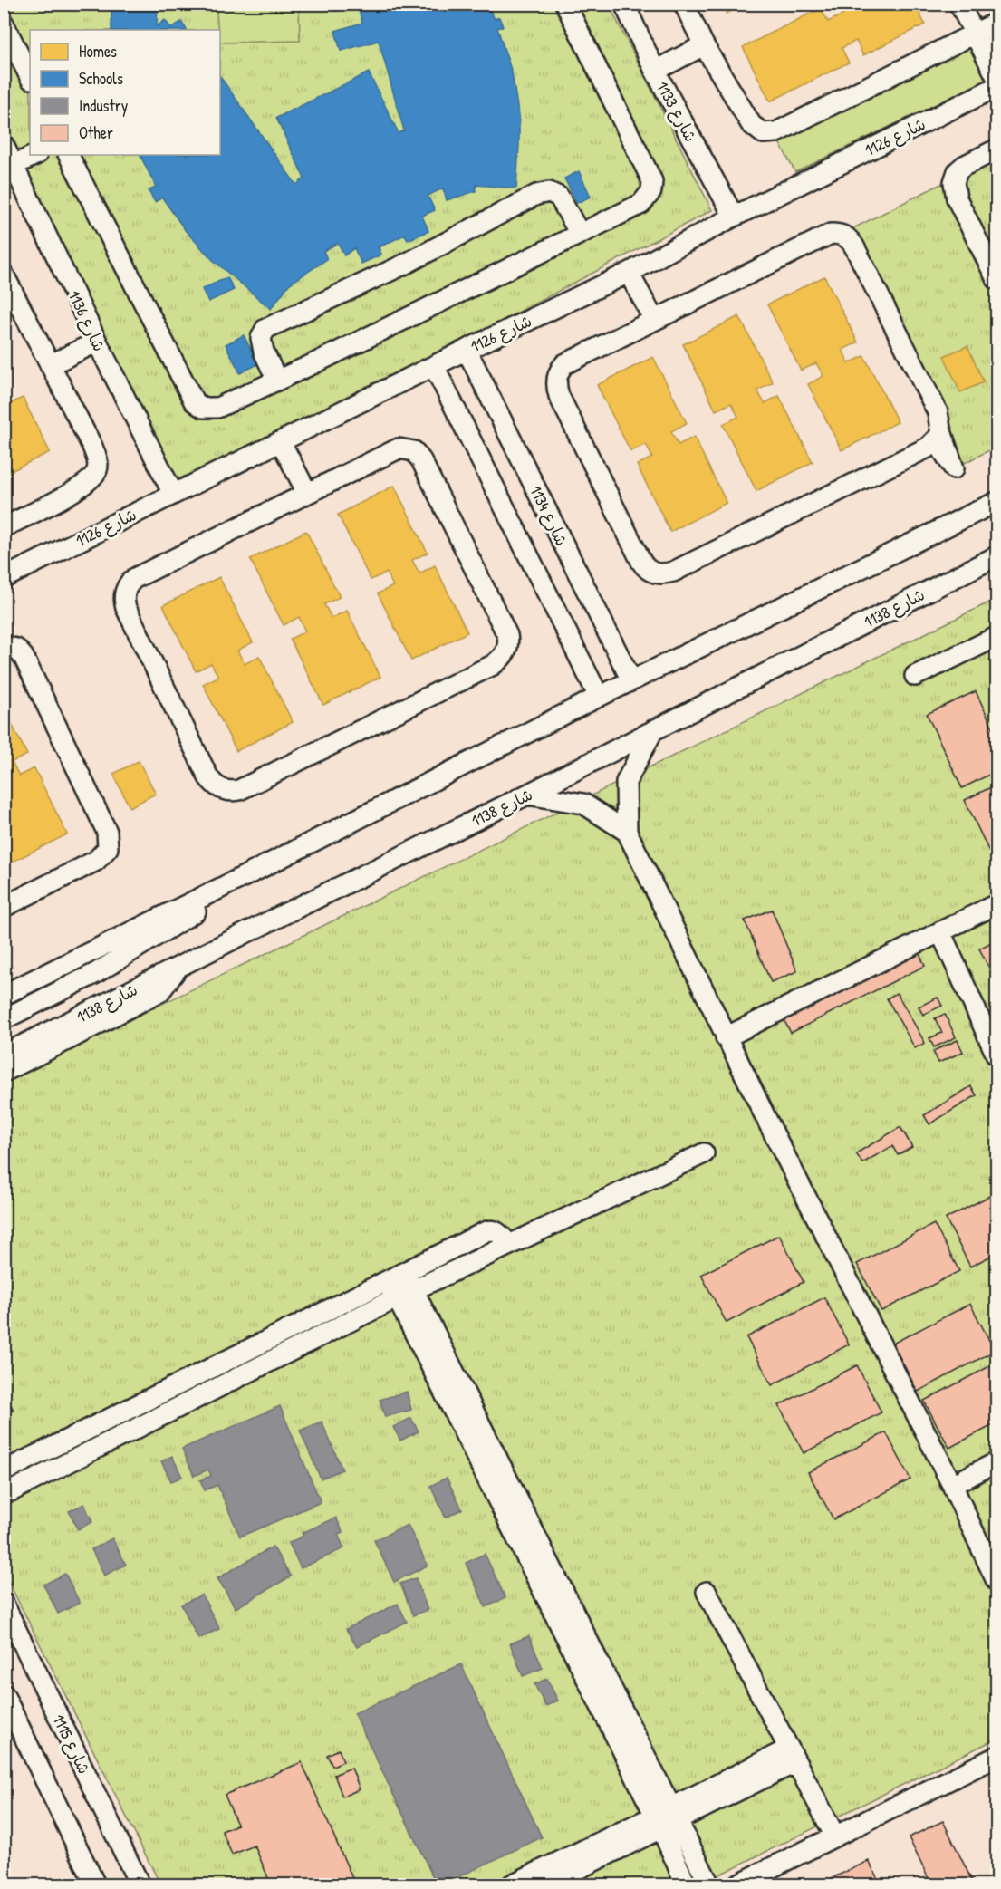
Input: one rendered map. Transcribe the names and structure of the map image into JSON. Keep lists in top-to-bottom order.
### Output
{
  "streets": {
    "street": [
      "شارع 1133",
      "شارع 1126",
      "شارع 1136",
      "شارع 1134",
      "شارع 1138",
      "شارع 1115"
    ]
  },
  "crossings": [
    ["شارع 1133", "شارع 1126"],
    ["شارع 1126", "شارع 1136"],
    ["شارع 1126", "شارع 1134"]
  ],
  "legend": [
    "Homes",
    "Schools",
    "Industry",
    "Other"
  ]
}
